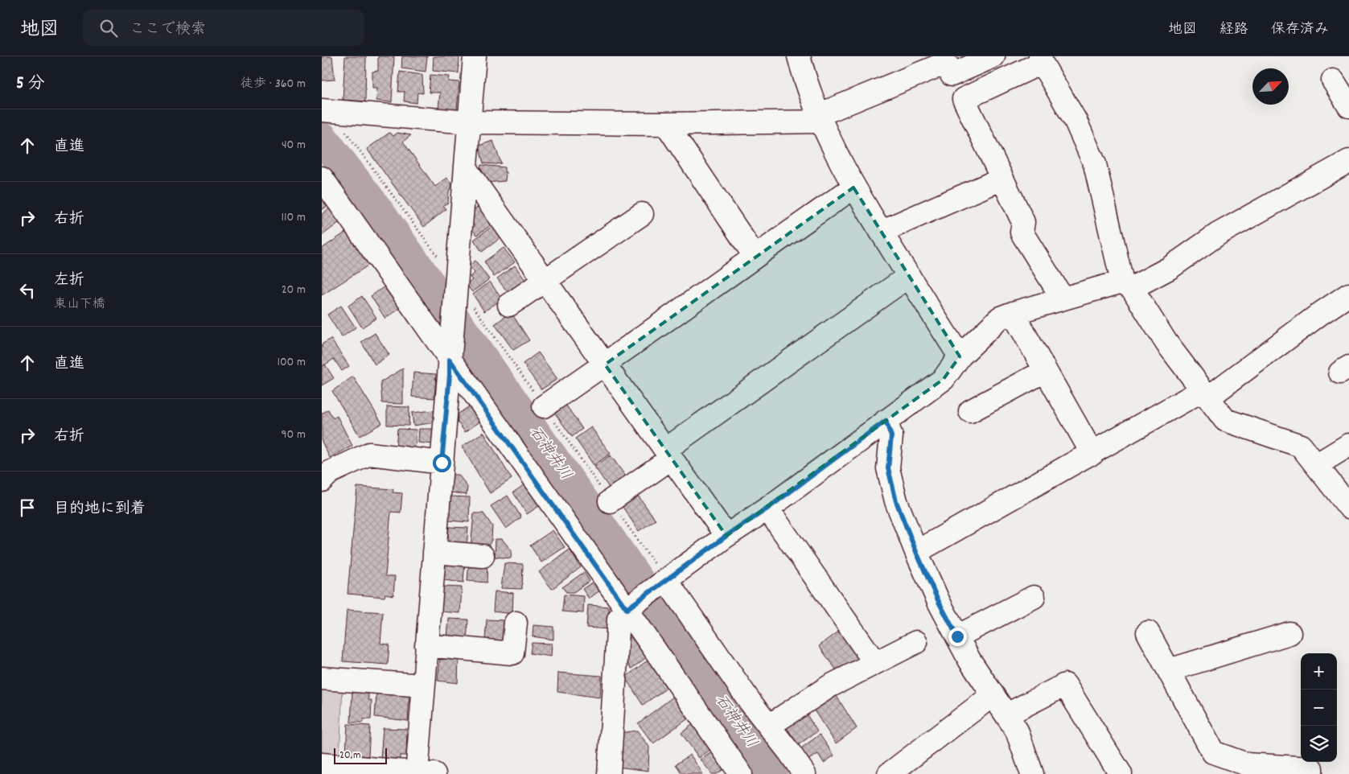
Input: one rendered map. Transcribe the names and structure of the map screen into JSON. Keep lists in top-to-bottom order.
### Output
{
  "water": ["石神井川"],
  "scale_bar": "20 m",
  "north": "top right",
  "page": {
    "header": "地図",
    "search": "ここで検索",
    "nav": ["地図", "経路", "保存済み"],
    "heading": ["5 分", "徒歩 · 360 m"],
    "list": [
      ["直進", "40 m"],
      ["右折", "110 m"],
      ["左折", "東山下橋", "20 m"],
      ["直進", "100 m"],
      ["右折", "90 m"],
      "目的地に到着"
    ],
    "map_buttons": ["+", "−"],
    "scale": "20 m"
  }
}
